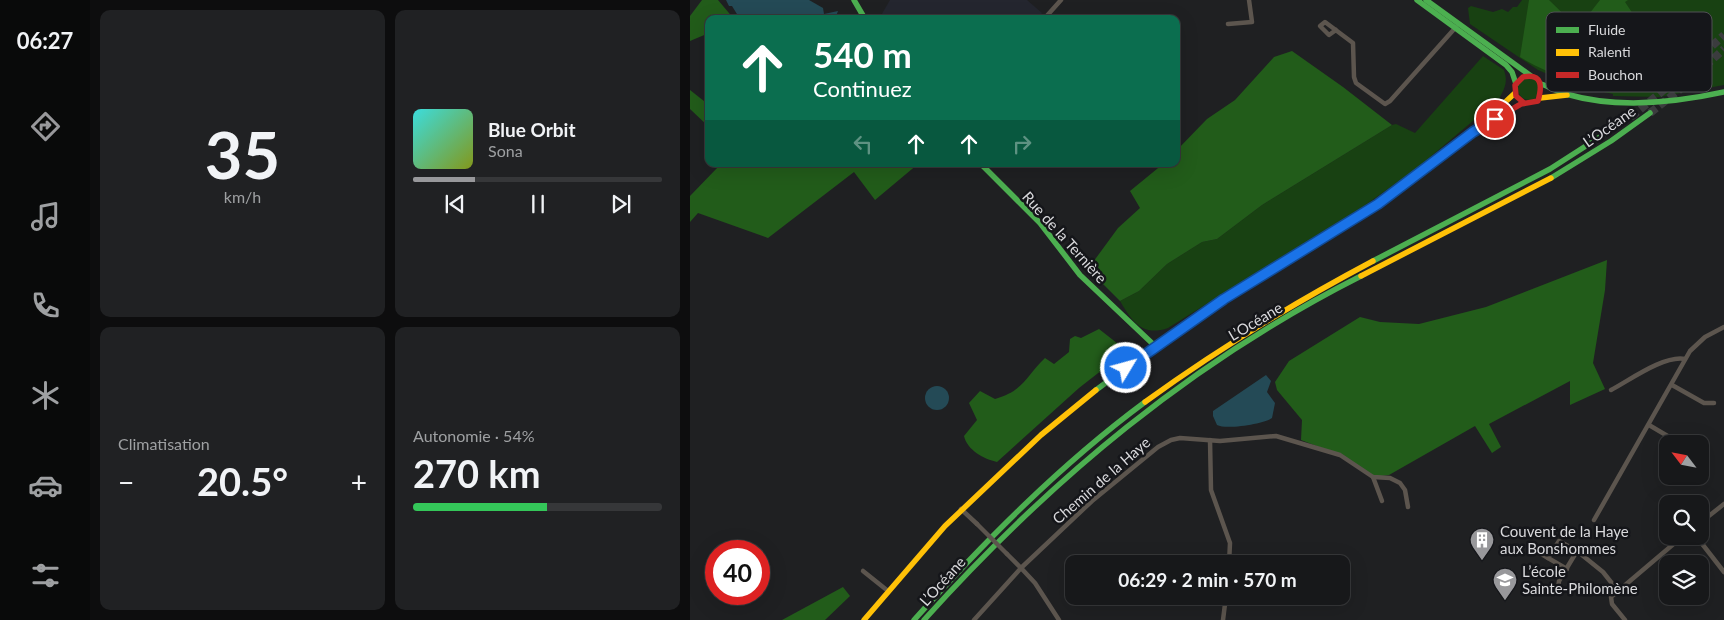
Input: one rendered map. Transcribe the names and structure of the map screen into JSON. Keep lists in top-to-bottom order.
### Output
{
  "streets": {
    "main road": ["L’Océane", "Rue de la Ternière"],
    "street": ["Chemin de la Haye"]
  },
  "places": {
    "building": ["Couvent de la Haye aux Bonshommes"],
    "school or university": ["L’école Sainte-Philomène"]
  },
  "legend": ["Fluide", "Ralenti", "Bouchon"],
  "north": "top left",
  "page": {
    "tabs": "06:27",
    "tile": [
      ["35", "km/h"],
      "Climatisation",
      ["Autonomie · 54%", "270 km"]
    ],
    "turn": ["540 m", "Continuez"],
    "song": ["Blue Orbit", "Sona"],
    "heat": ["−", "20.5°", "+"],
    "limit": "40",
    "trip": "06:29 · 2 min · 570 m"
  }
}
